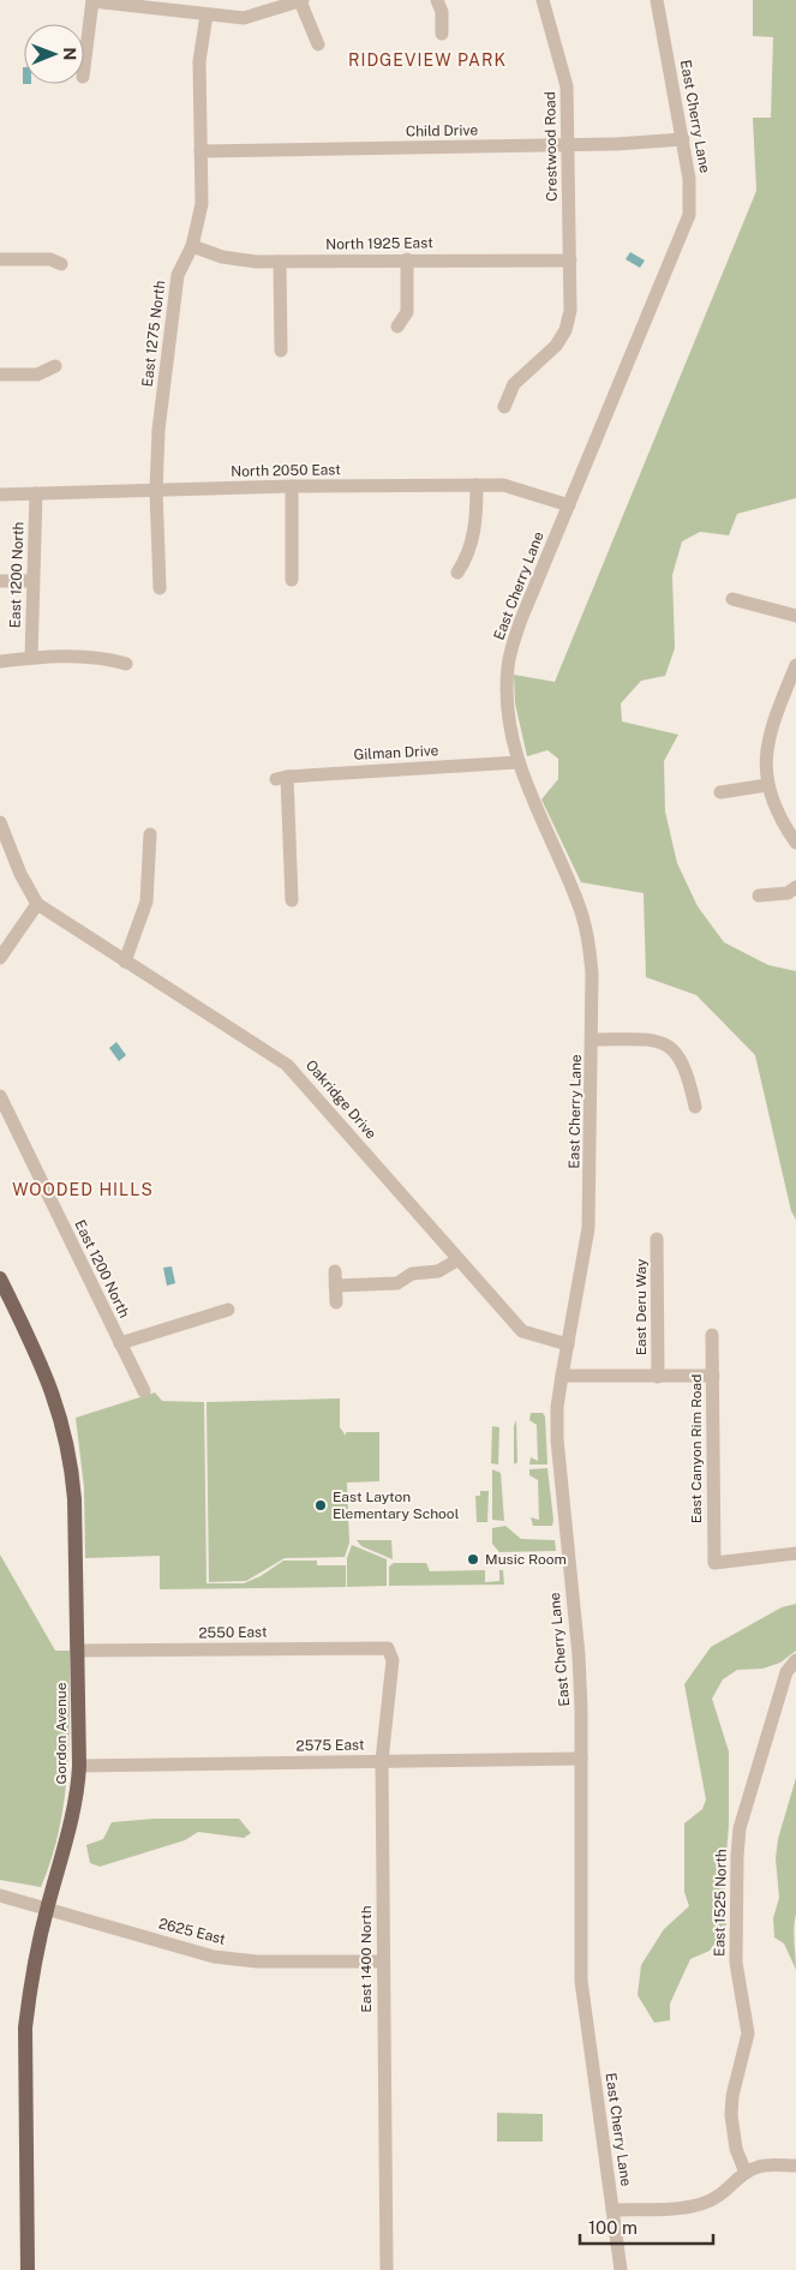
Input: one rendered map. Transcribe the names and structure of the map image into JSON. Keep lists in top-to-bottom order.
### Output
{
  "streets": {
    "main road": ["Gordon Avenue"],
    "street": [
      "East Cherry Lane",
      "Child Drive",
      "Crestwood Road",
      "North 1925 East",
      "East 1275 North",
      "North 2050 East",
      "East 1200 North",
      "Gilman Drive",
      "Oakridge Drive",
      "East Deru Way",
      "East Canyon Rim Road",
      "2550 East",
      "2575 East",
      "East 1525 North",
      "2625 East",
      "East 1400 North"
    ]
  },
  "crossings": [
    ["East Cherry Lane", "Child Drive"],
    ["East Cherry Lane", "North 2050 East"],
    ["East Cherry Lane", "Gilman Drive"],
    ["East Cherry Lane", "Oakridge Drive"],
    ["East Cherry Lane", "2575 East"],
    ["Child Drive", "Crestwood Road"],
    ["Child Drive", "East 1275 North"],
    ["Crestwood Road", "North 1925 East"],
    ["North 1925 East", "East 1275 North"],
    ["East 1275 North", "North 2050 East"],
    ["North 2050 East", "East 1200 North"],
    ["2550 East", "Gordon Avenue"],
    ["2550 East", "East 1400 North"],
    ["Gordon Avenue", "2575 East"],
    ["Gordon Avenue", "2625 East"],
    ["2575 East", "East 1400 North"],
    ["2625 East", "East 1400 North"]
  ],
  "districts": ["RIDGEVIEW PARK", "WOODED HILLS"],
  "places": ["East Layton Elementary School", "Music Room"],
  "scale_bar": "100 m",
  "north": "right"
}
